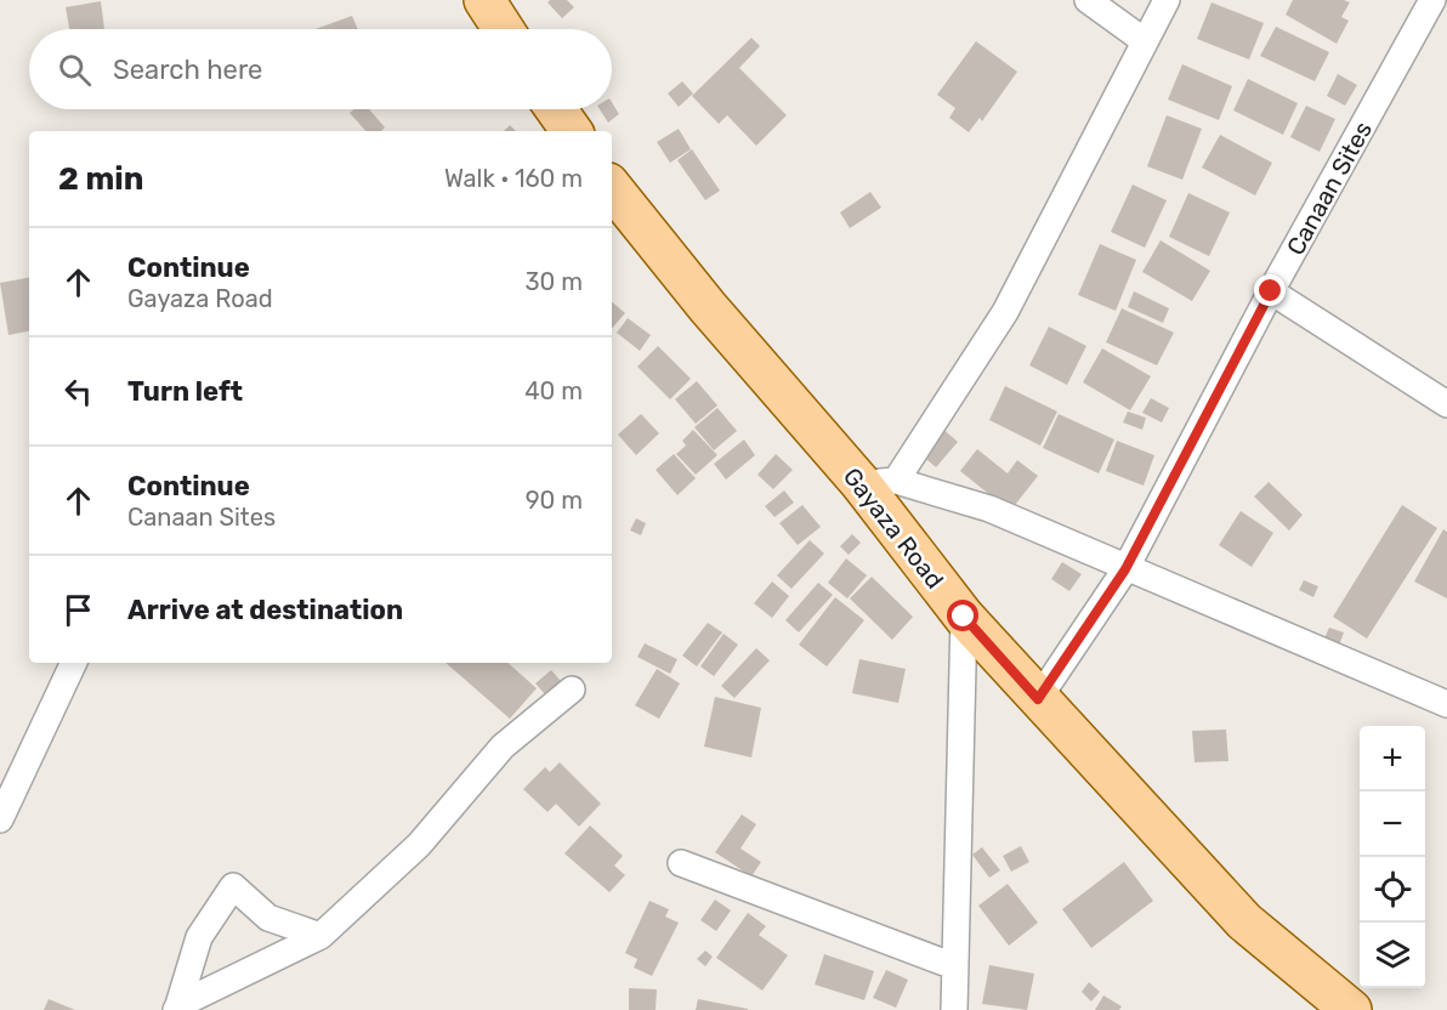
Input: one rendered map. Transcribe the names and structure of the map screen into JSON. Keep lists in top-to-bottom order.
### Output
{
  "streets": {
    "main road": ["Gayaza Road"],
    "street": ["Canaan Sites"]
  },
  "crossings": [
    ["Canaan Sites", "Gayaza Road"]
  ],
  "page": {
    "search": "Search here",
    "heading": ["2 min", "Walk · 160 m"],
    "list": [
      ["Continue", "Gayaza Road", "30 m"],
      ["Turn left", "40 m"],
      ["Continue", "Canaan Sites", "90 m"],
      "Arrive at destination"
    ],
    "map_buttons": ["+", "−"]
  }
}
